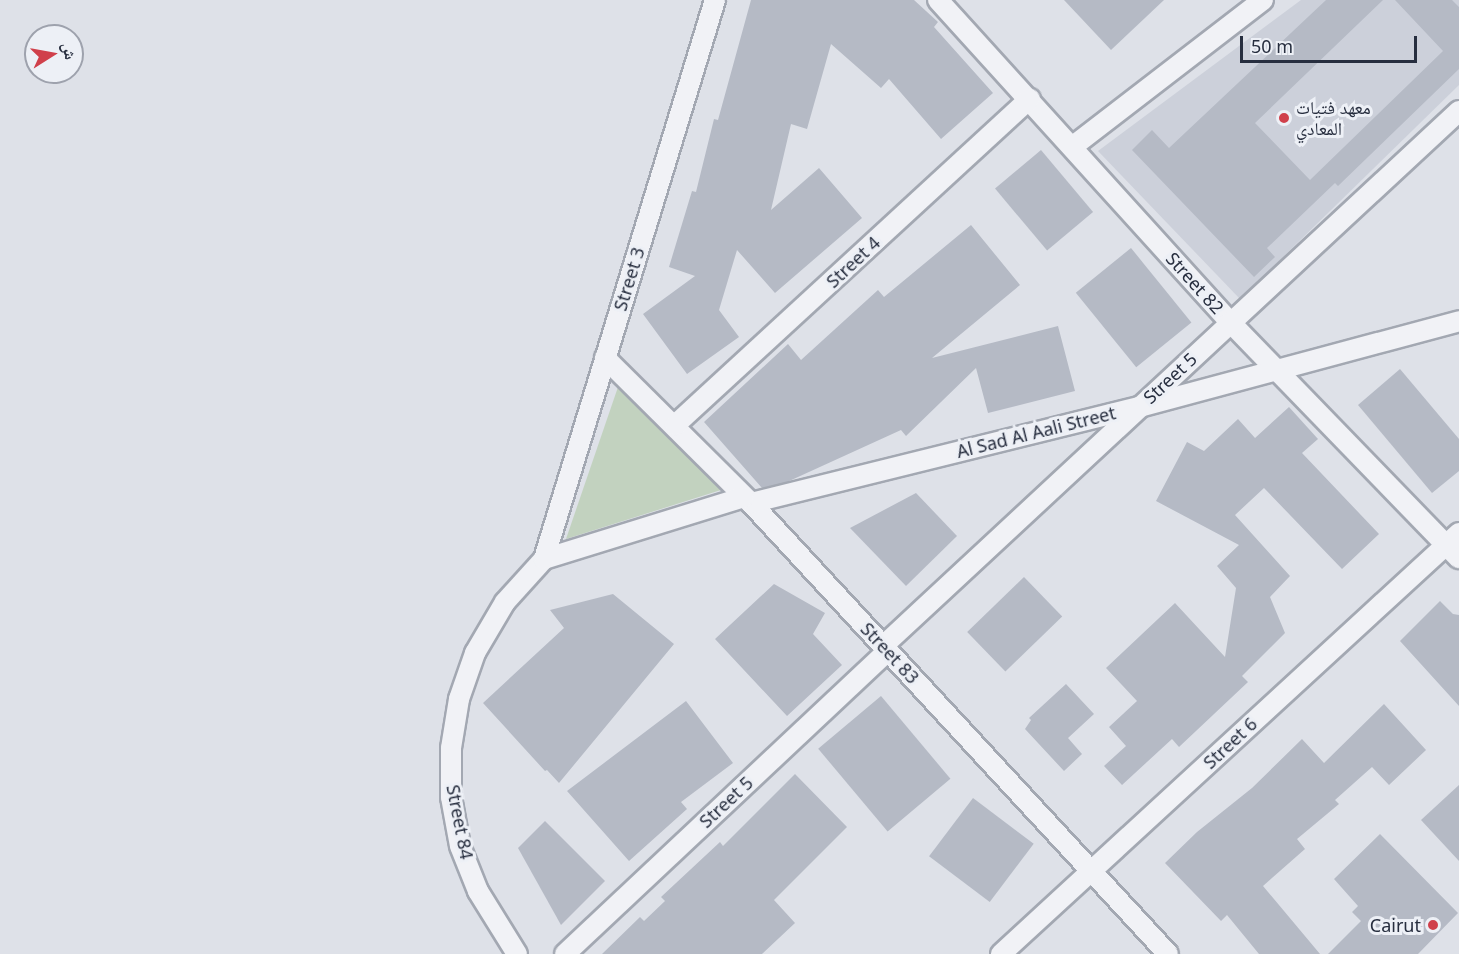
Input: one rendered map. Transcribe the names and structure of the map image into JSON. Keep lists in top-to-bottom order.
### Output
{
  "streets": {
    "street": [
      "Street 4",
      "Street 3",
      "Street 82",
      "Street 5",
      "Al Sad Al Aali Street",
      "Street 83",
      "Street 6",
      "Street 84"
    ]
  },
  "crossings": [
    ["Street 4", "Street 82"],
    ["Street 4", "Street 83"],
    ["Street 3", "Al Sad Al Aali Street"],
    ["Street 3", "Street 83"],
    ["Street 3", "Street 84"],
    ["Street 82", "Street 5"],
    ["Street 82", "Al Sad Al Aali Street"],
    ["Street 82", "Street 6"],
    ["Street 5", "Al Sad Al Aali Street"],
    ["Street 5", "Street 83"],
    ["Al Sad Al Aali Street", "Street 83"],
    ["Al Sad Al Aali Street", "Street 84"],
    ["Street 83", "Street 6"]
  ],
  "places": ["معهد فتيات المعادي", "Cairut"],
  "scale_bar": "50 m",
  "north": "right"
}
